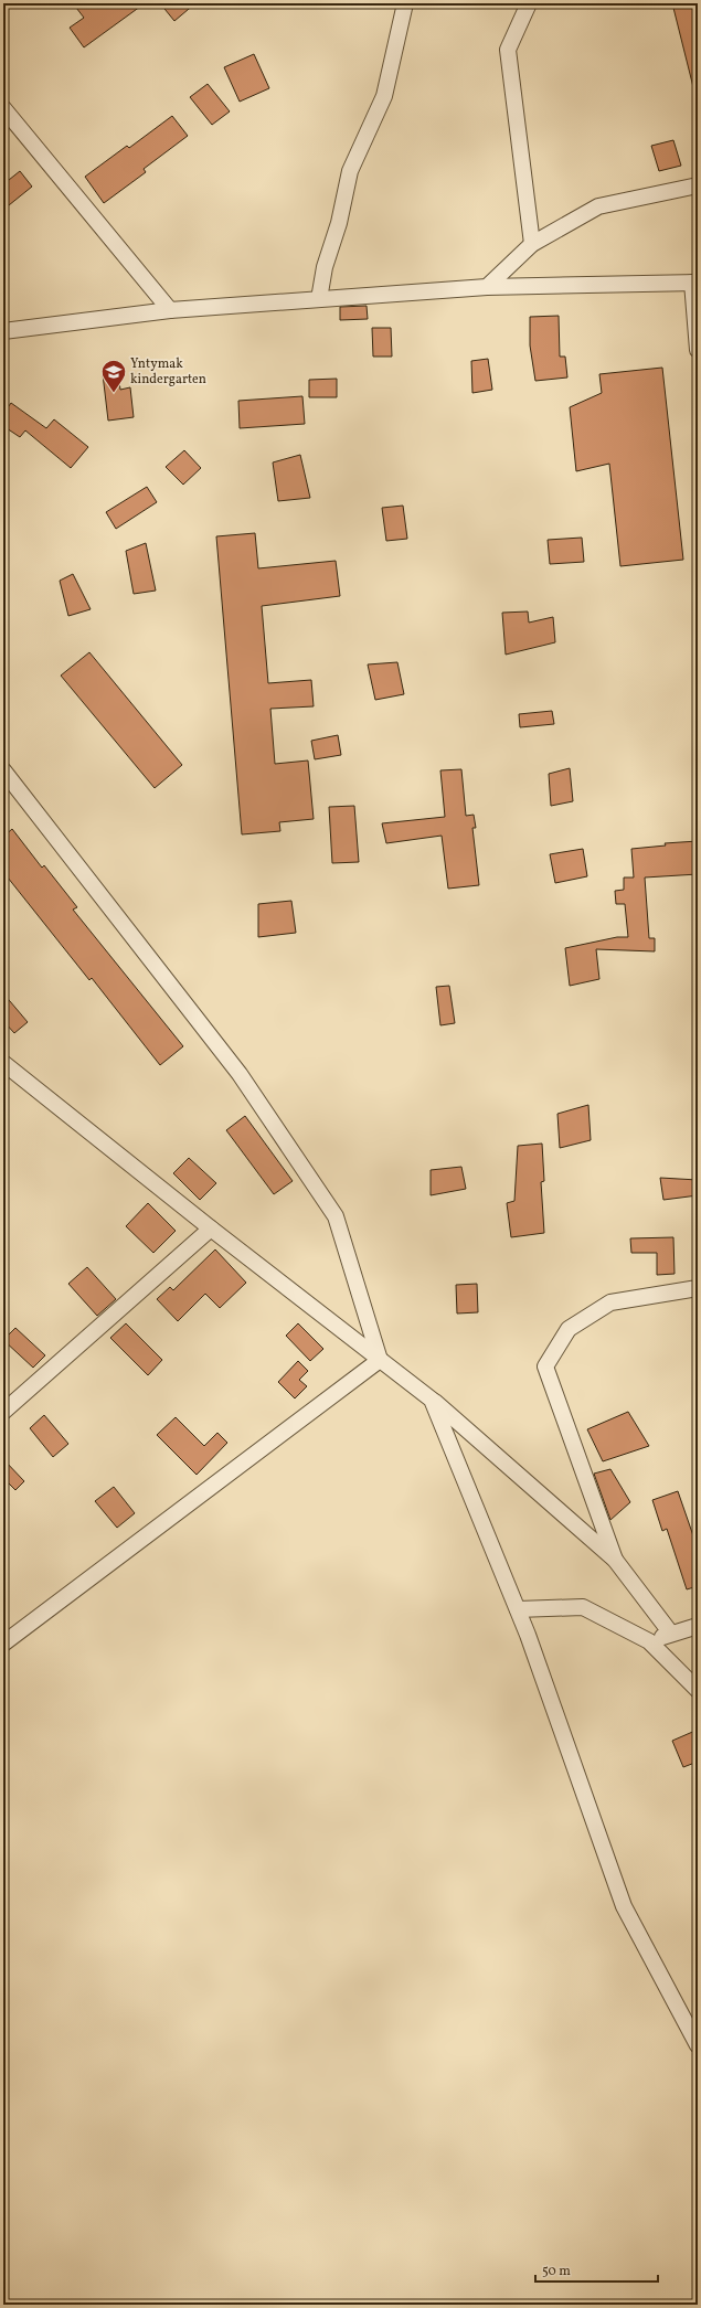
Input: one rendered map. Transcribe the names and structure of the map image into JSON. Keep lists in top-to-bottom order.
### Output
{
  "places": {
    "school or university": ["Yntymak kindergarten"]
  },
  "scale_bar": "50 m"
}
